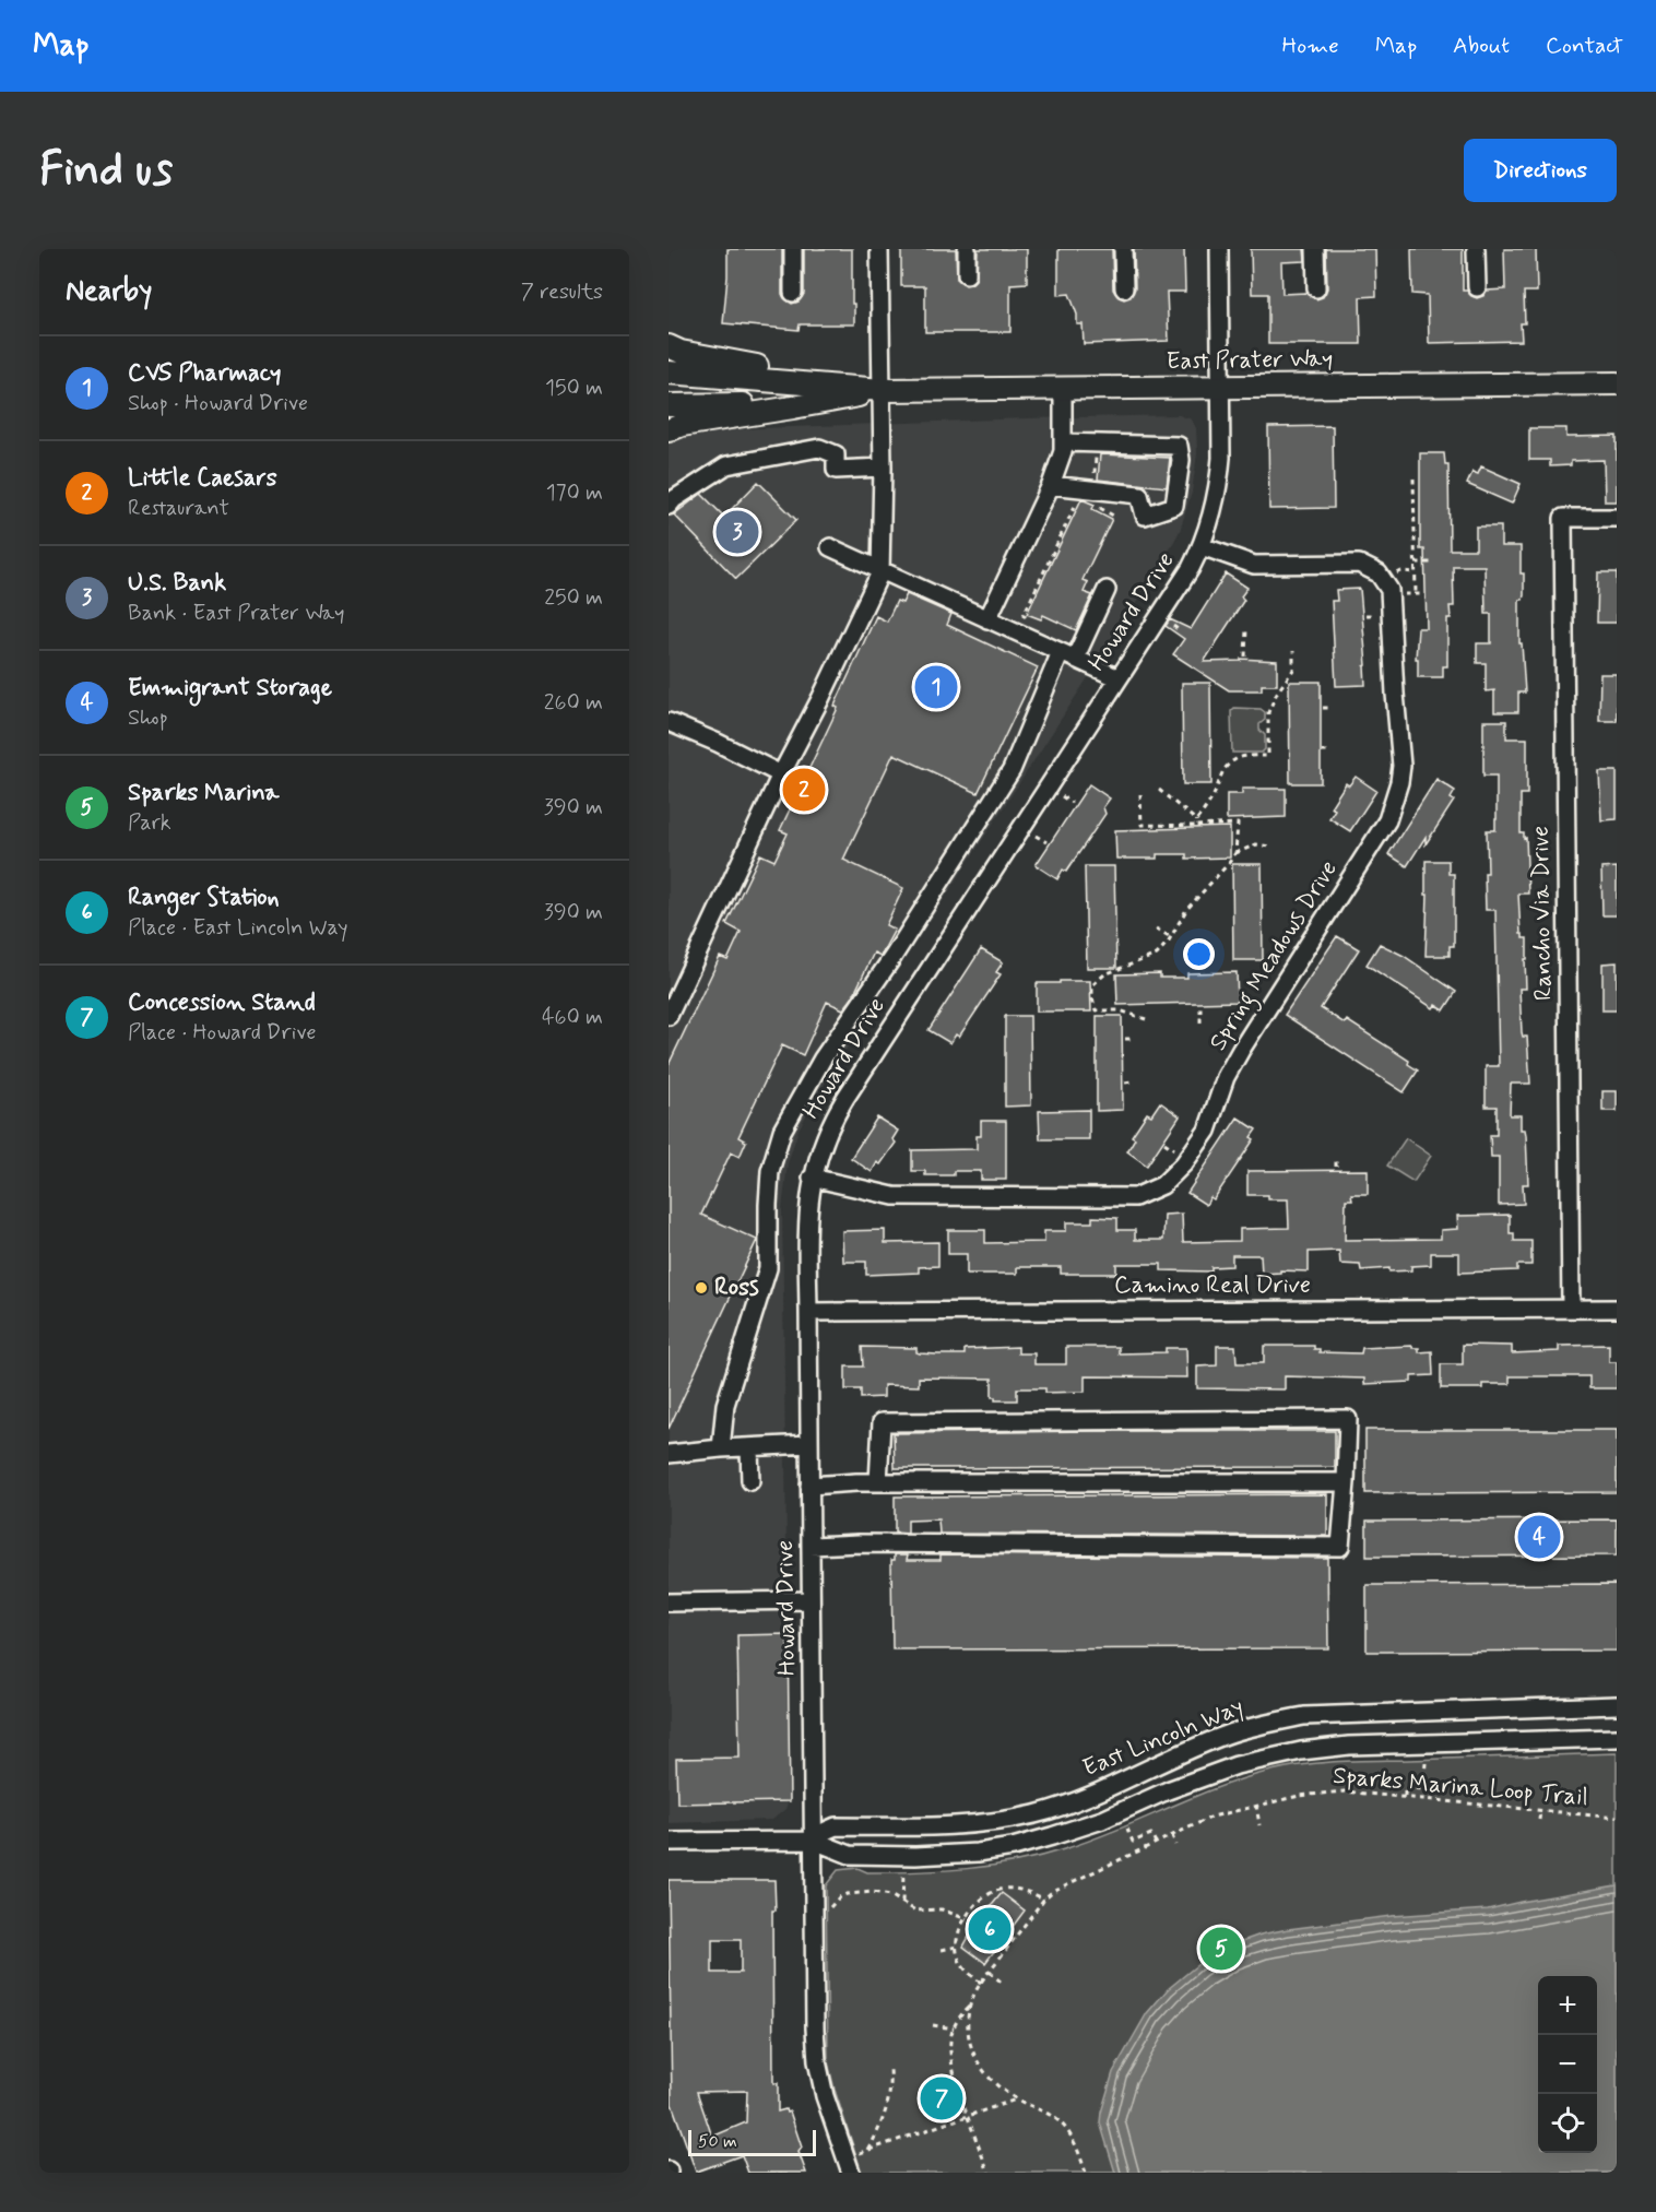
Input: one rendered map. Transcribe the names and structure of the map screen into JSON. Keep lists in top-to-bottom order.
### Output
{
  "streets": {
    "main road": ["East Prater Way"],
    "street": [
      "Howard Drive",
      "Rancho Via Drive",
      "Spring Meadows Drive",
      "Camino Real Drive",
      "East Lincoln Way"
    ],
    "path": ["Sparks Marina Loop Trail"]
  },
  "crossings": [
    ["East Prater Way", "Howard Drive"],
    ["Howard Drive", "Spring Meadows Drive"],
    ["Howard Drive", "Camino Real Drive"],
    ["Howard Drive", "East Lincoln Way"],
    ["Rancho Via Drive", "Camino Real Drive"]
  ],
  "places": ["Ross"],
  "scale_bar": "50 m",
  "page": {
    "header": "Map",
    "nav": [
      "Home",
      "Map",
      "About",
      "Contact"
    ],
    "buttons": "Directions",
    "title": "Find us",
    "heading": ["Nearby", "7 results"],
    "list": [
      {
        "mark": "1",
        "name": "CVS Pharmacy",
        "note": "Shop · Howard Drive",
        "value": "150 m"
      },
      {
        "mark": "2",
        "name": "Little Caesars",
        "note": "Restaurant",
        "value": "170 m"
      },
      {
        "mark": "3",
        "name": "U.S. Bank",
        "note": "Bank · East Prater Way",
        "value": "250 m"
      },
      {
        "mark": "4",
        "name": "Emmigrant Storage",
        "note": "Shop",
        "value": "260 m"
      },
      {
        "mark": "5",
        "name": "Sparks Marina",
        "note": "Park",
        "value": "390 m"
      },
      {
        "mark": "6",
        "name": "Ranger Station",
        "note": "Place · East Lincoln Way",
        "value": "390 m"
      },
      {
        "mark": "7",
        "name": "Concession Stand",
        "note": "Place · Howard Drive",
        "value": "460 m"
      }
    ],
    "pins": [
      "3",
      "1",
      "2",
      "4",
      "6",
      "5",
      "7"
    ],
    "map_buttons": ["+", "−"],
    "scale": "50 m"
  }
}
